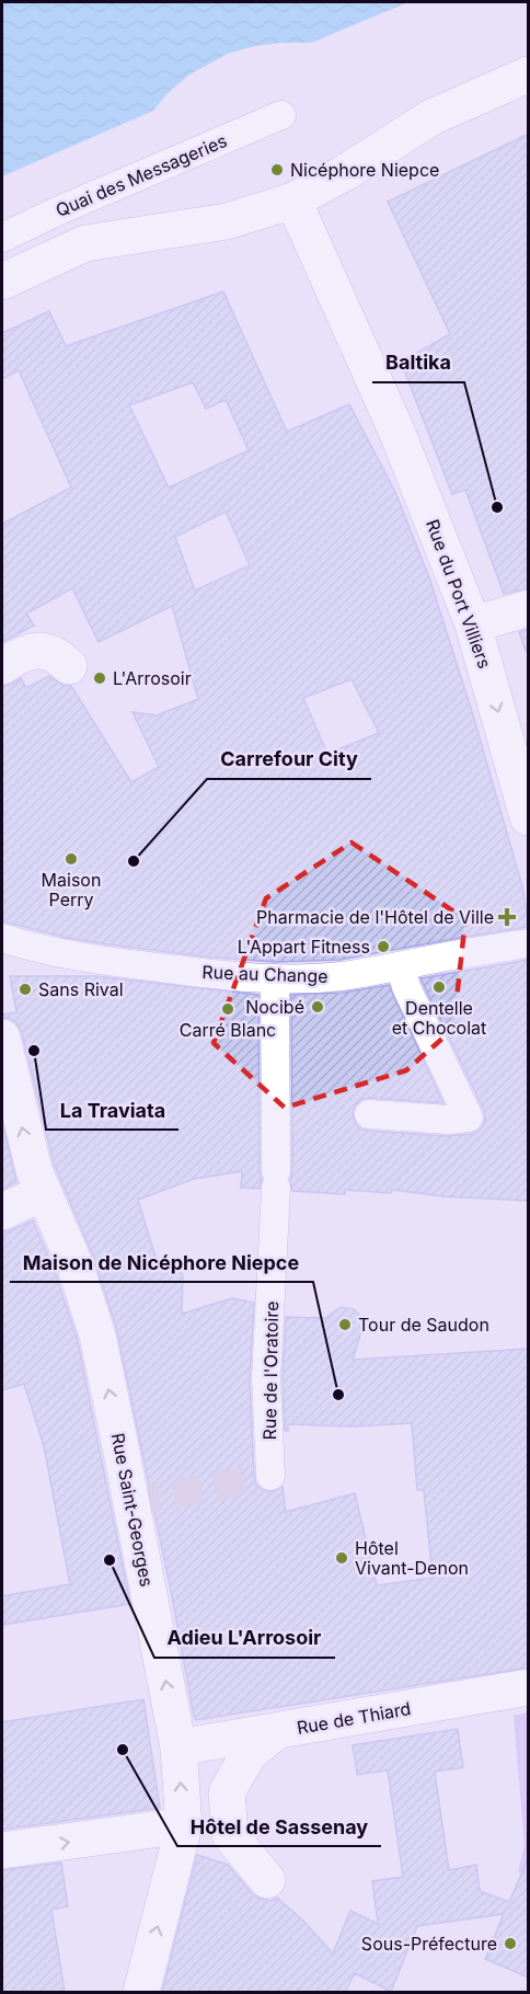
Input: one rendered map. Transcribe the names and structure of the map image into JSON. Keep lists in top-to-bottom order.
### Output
{
  "streets": {
    "street": [
      "Quai des Messageries",
      "Rue du Port Villiers",
      "Rue au Change",
      "Rue de l'Oratoire",
      "Rue Saint-Georges",
      "Rue de Thiard"
    ]
  },
  "crossings": [
    ["Rue au Change", "Rue de l'Oratoire"],
    ["Rue Saint-Georges", "Rue de Thiard"]
  ],
  "one_way": ["Rue Saint-Georges"],
  "places": {
    "other": [
      "Nicéphore Niepce",
      "Baltika",
      "L'Arrosoir",
      "Maison Perry",
      "Carrefour City",
      "L'Appart Fitness",
      "Dentelle et Chocolat",
      "Sans Rival",
      "Nocibé",
      "Carré Blanc",
      "La Traviata",
      "Tour de Saudon",
      "Maison de Nicéphore Niepce",
      "Hôtel Vivant-Denon",
      "Adieu L'Arrosoir",
      "Hôtel de Sassenay",
      "Sous-Préfecture"
    ],
    "health": ["Pharmacie de l'Hôtel de Ville"]
  }
}
